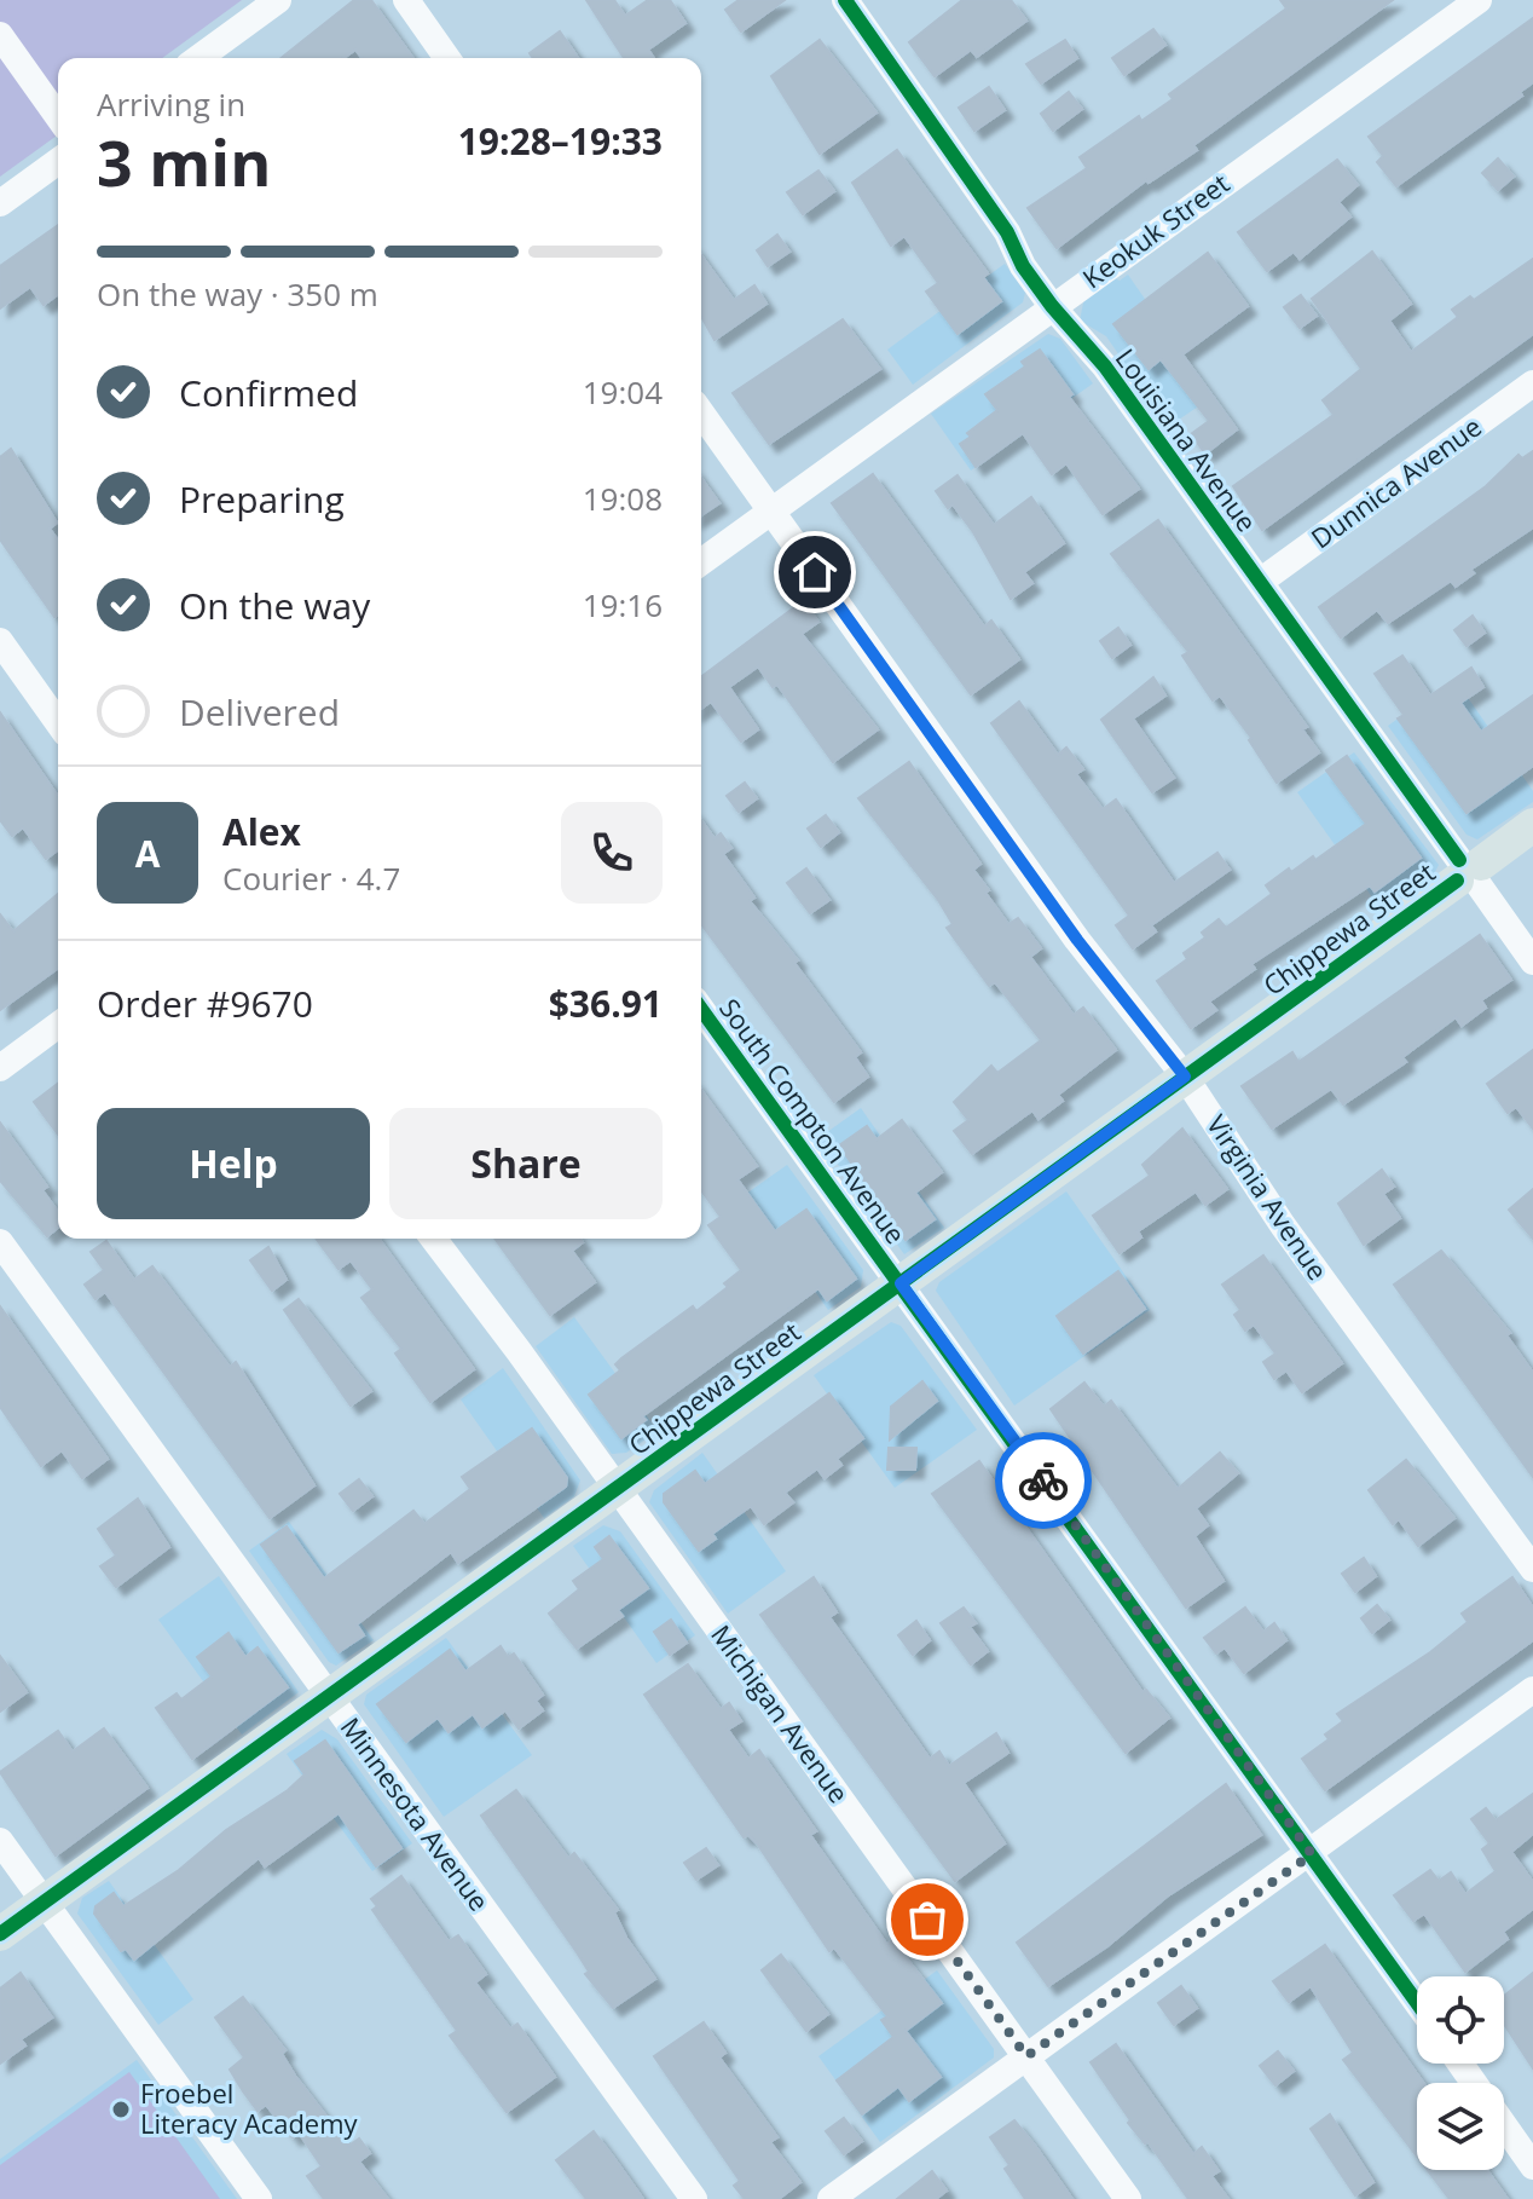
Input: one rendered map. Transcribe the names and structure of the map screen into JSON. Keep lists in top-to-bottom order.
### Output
{
  "streets": {
    "main road": ["Chippewa Street"],
    "street": [
      "Keokuk Street",
      "Louisiana Avenue",
      "Dunnica Avenue",
      "South Compton Avenue",
      "Virginia Avenue",
      "Michigan Avenue",
      "Minnesota Avenue"
    ]
  },
  "crossings": [
    ["Keokuk Street", "Louisiana Avenue"],
    ["Keokuk Street", "Virginia Avenue"],
    ["Louisiana Avenue", "Dunnica Avenue"],
    ["Louisiana Avenue", "Chippewa Street"],
    ["Chippewa Street", "South Compton Avenue"],
    ["Chippewa Street", "Virginia Avenue"],
    ["Chippewa Street", "Michigan Avenue"],
    ["Chippewa Street", "Minnesota Avenue"]
  ],
  "places": ["Froebel Literacy Academy"],
  "page": {
    "heading": ["3 min", "Arriving in", "19:28–19:33"],
    "panel": [
      "Alex",
      "Courier · 4.7",
      "Order #9670",
      "$36.91"
    ],
    "bar": "On the way · 350 m",
    "list": [
      ["Confirmed", "19:04"],
      ["Preparing", "19:08"],
      ["On the way", "19:16"],
      "Delivered"
    ],
    "round": "A",
    "buttons": ["Help", "Share"]
  }
}
